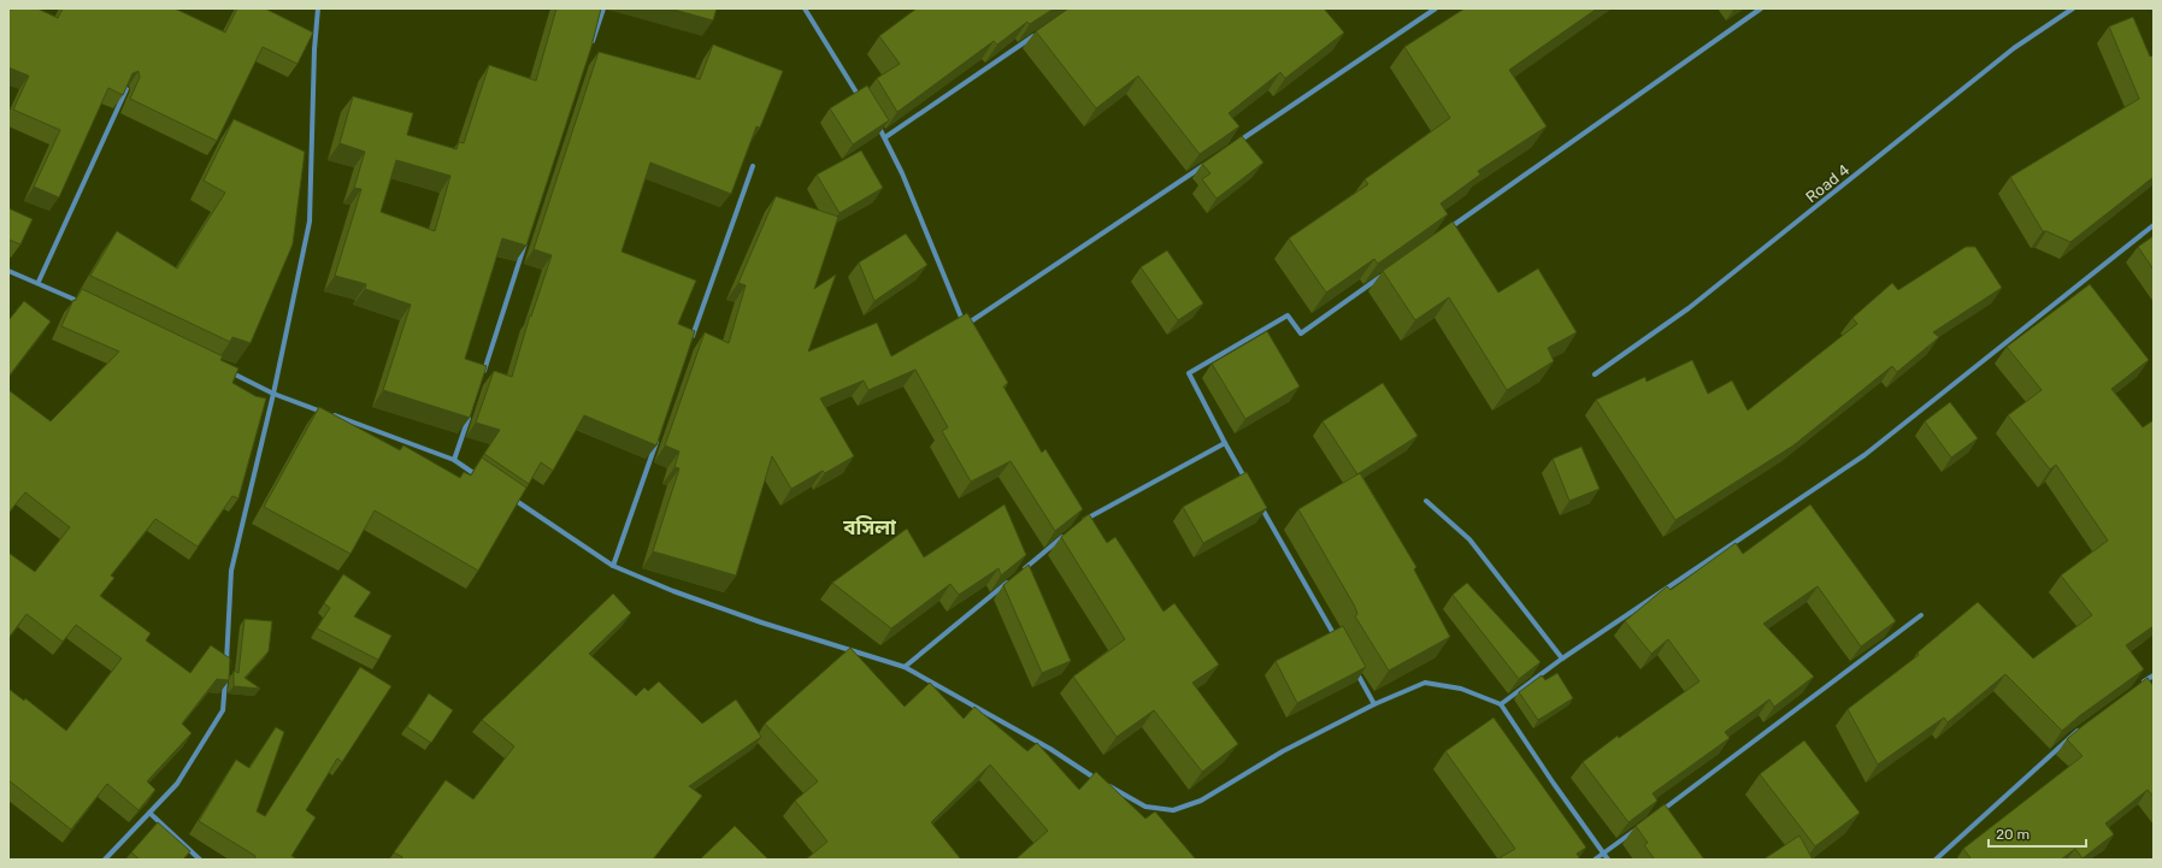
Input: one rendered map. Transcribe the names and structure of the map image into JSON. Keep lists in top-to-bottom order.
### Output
{
  "streets": {
    "street": ["Road 4"]
  },
  "districts": ["বসিলা"],
  "scale_bar": "20 m"
}
